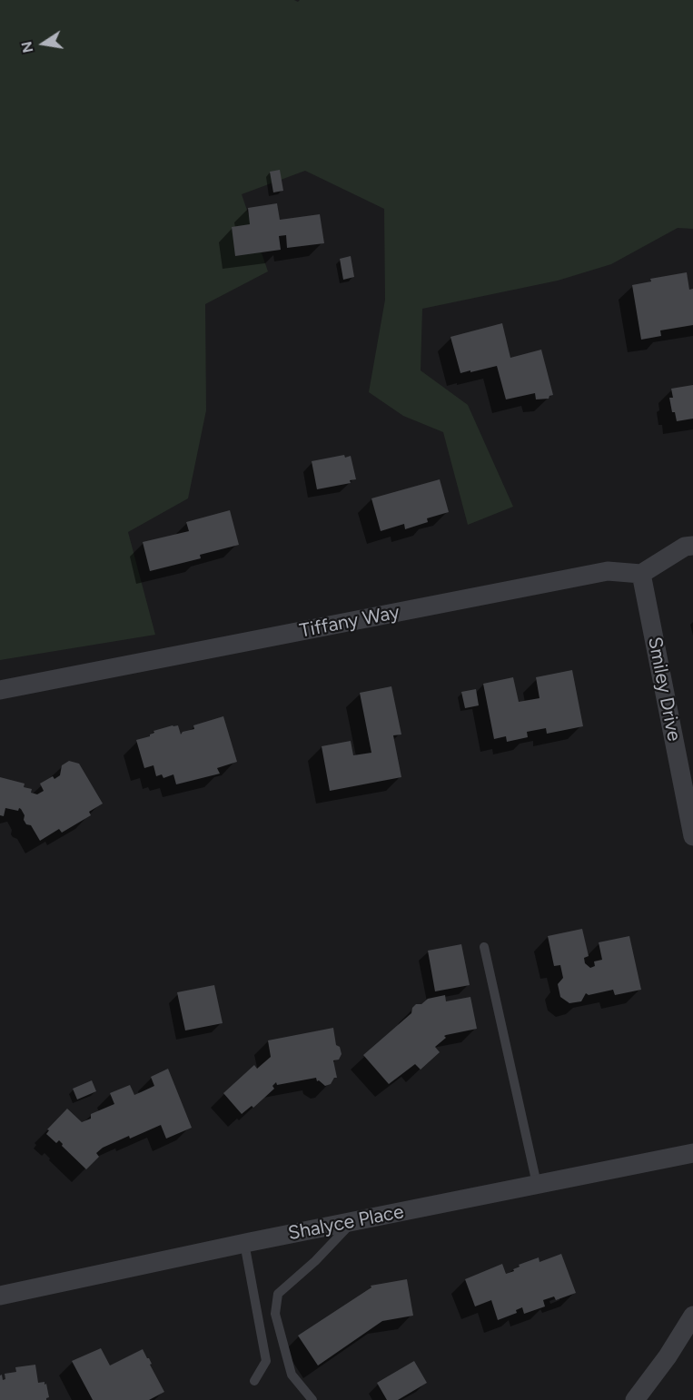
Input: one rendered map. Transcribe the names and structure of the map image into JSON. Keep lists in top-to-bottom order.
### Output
{
  "streets": {
    "street": ["Tiffany Way", "Smiley Drive", "Shalyce Place"]
  },
  "crossings": [
    ["Tiffany Way", "Smiley Drive"]
  ],
  "north": "left"
}
